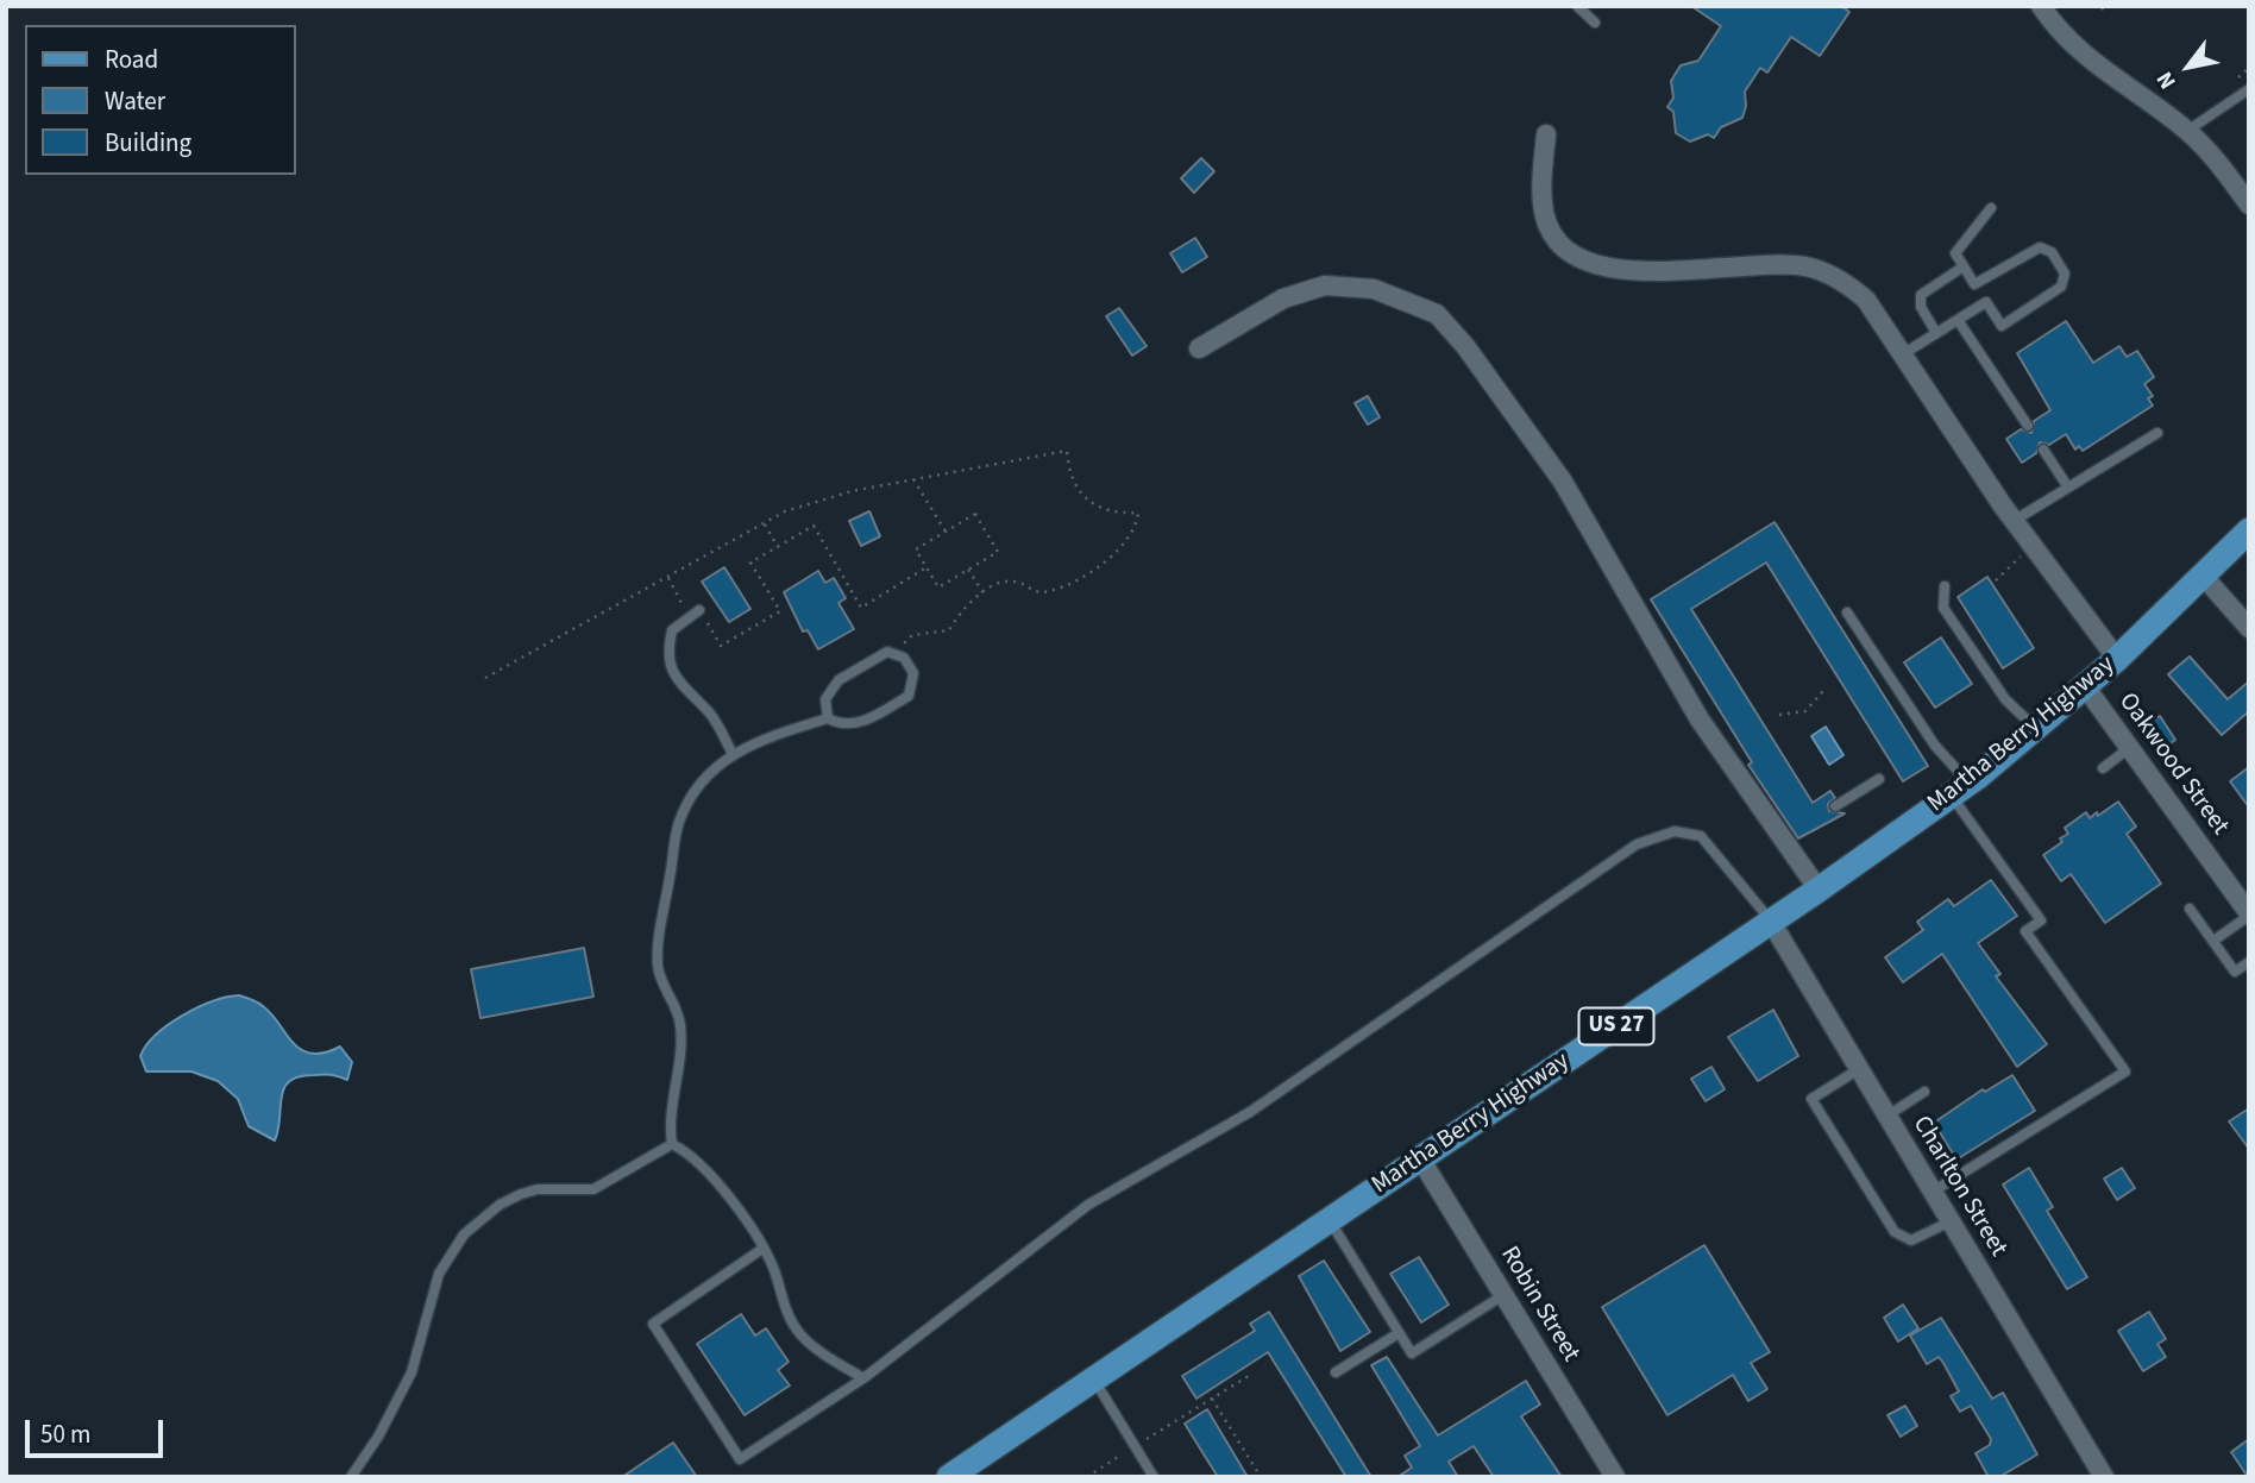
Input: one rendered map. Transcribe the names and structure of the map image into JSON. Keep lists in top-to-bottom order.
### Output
{
  "streets": {
    "main road": ["Martha Berry Highway", "US 27"],
    "street": ["Oakwood Street", "Charlton Street", "Robin Street"]
  },
  "crossings": [
    ["Martha Berry Highway", "Oakwood Street"],
    ["Martha Berry Highway", "Charlton Street"],
    ["Martha Berry Highway", "Robin Street"]
  ],
  "legend": ["Road", "Water", "Building"],
  "scale_bar": "50 m",
  "north": "bottom left"
}
